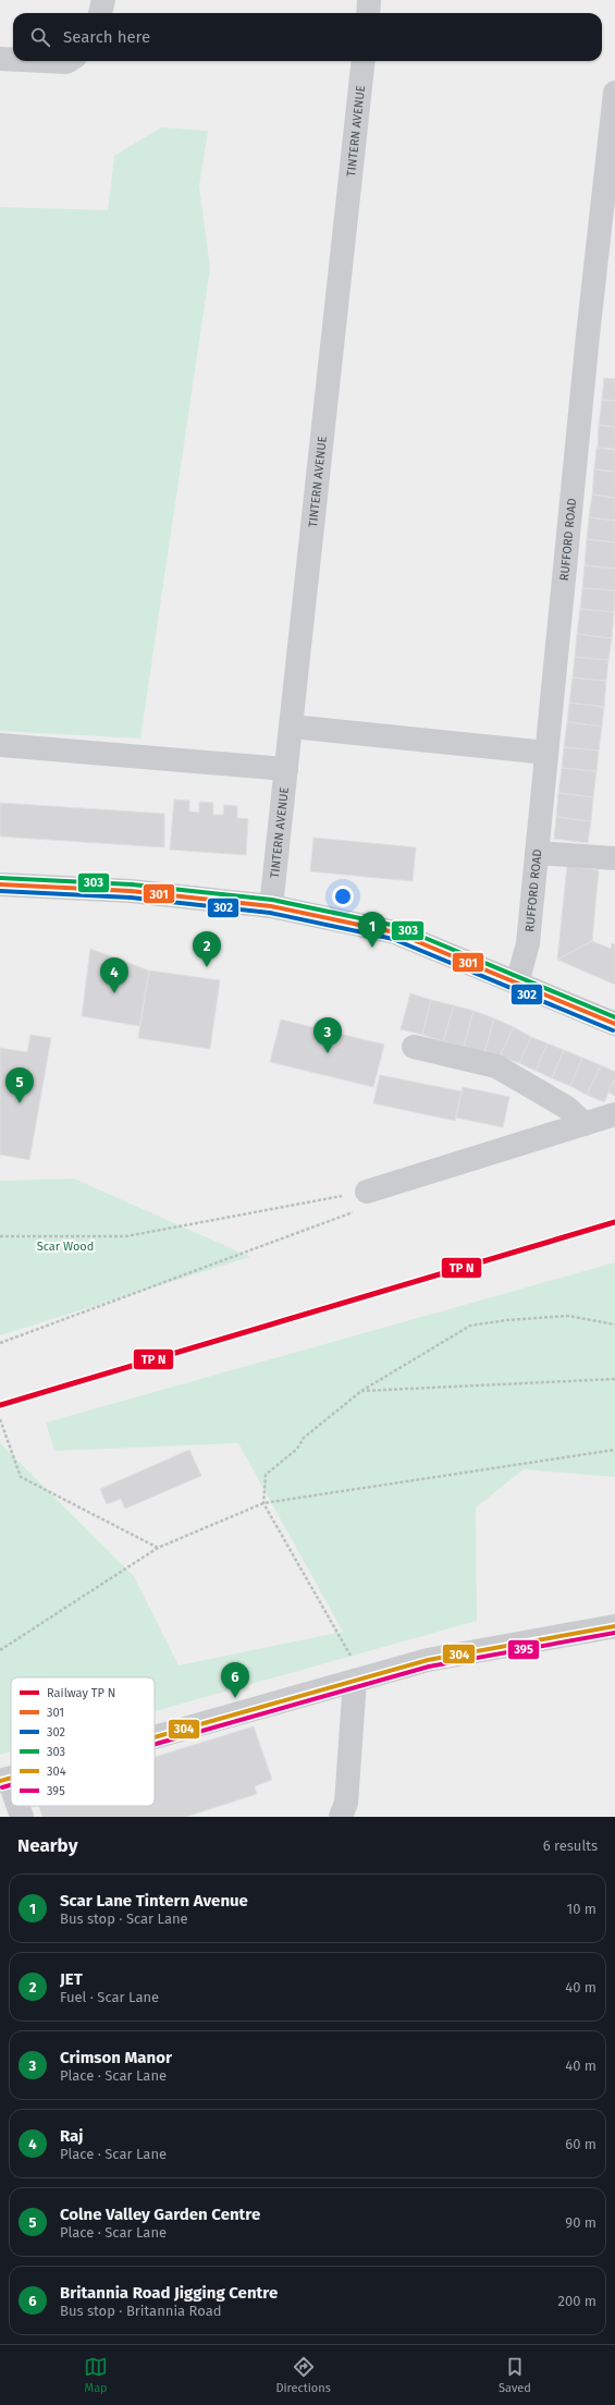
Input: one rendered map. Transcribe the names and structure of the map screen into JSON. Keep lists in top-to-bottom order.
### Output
{
  "streets": {
    "street": ["TINTERN AVENUE", "RUFFORD ROAD"]
  },
  "parks": ["Scar Wood"],
  "lines": [
    "transit line 303",
    "transit line 301",
    "transit line 302",
    "transit line 304",
    "transit line 395"
  ],
  "legend": [
    "Railway TP N",
    "301",
    "302",
    "303",
    "304",
    "395"
  ],
  "page": {
    "search": "Search here",
    "pins": [
      "1",
      "2",
      "4",
      "3",
      "5",
      "6"
    ],
    "heading": ["Nearby", "6 results"],
    "list": [
      {
        "mark": "1",
        "name": "Scar Lane Tintern Avenue",
        "note": "Bus stop · Scar Lane",
        "value": "10 m"
      },
      {
        "mark": "2",
        "name": "JET",
        "note": "Fuel · Scar Lane",
        "value": "40 m"
      },
      {
        "mark": "3",
        "name": "Crimson Manor",
        "note": "Place · Scar Lane",
        "value": "40 m"
      },
      {
        "mark": "4",
        "name": "Raj",
        "note": "Place · Scar Lane",
        "value": "60 m"
      },
      {
        "mark": "5",
        "name": "Colne Valley Garden Centre",
        "note": "Place · Scar Lane",
        "value": "90 m"
      },
      {
        "mark": "6",
        "name": "Britannia Road Jigging Centre",
        "note": "Bus stop · Britannia Road",
        "value": "200 m"
      }
    ],
    "nav": ["Map", "Directions", "Saved"]
  }
}
